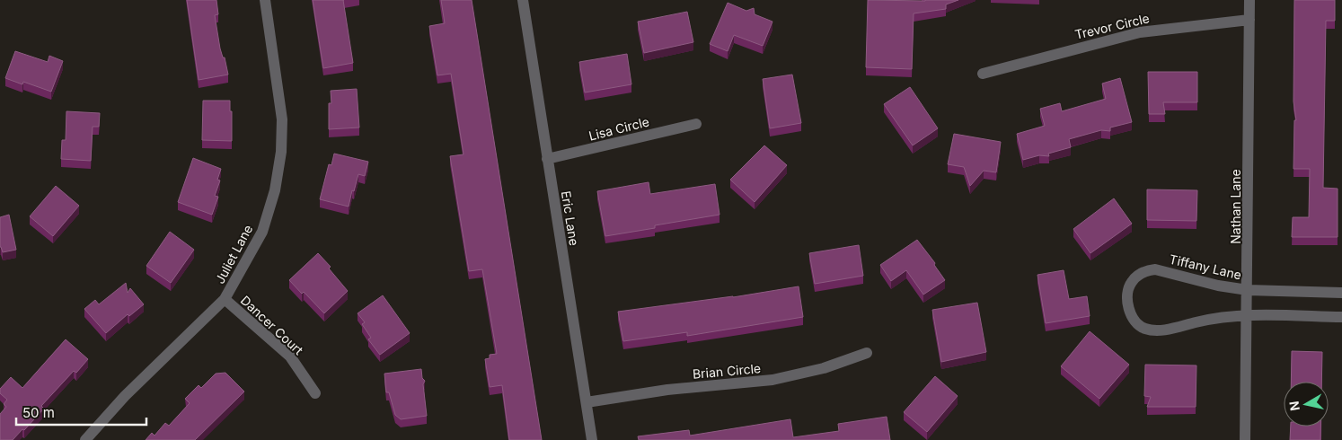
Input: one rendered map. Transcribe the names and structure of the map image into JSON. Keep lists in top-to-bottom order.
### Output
{
  "streets": {
    "street": [
      "Trevor Circle",
      "Lisa Circle",
      "Nathan Lane",
      "Eric Lane",
      "Juliet Lane",
      "Tiffany Lane",
      "Dancer Court",
      "Brian Circle"
    ]
  },
  "crossings": [
    ["Trevor Circle", "Nathan Lane"],
    ["Lisa Circle", "Eric Lane"],
    ["Nathan Lane", "Tiffany Lane"],
    ["Eric Lane", "Brian Circle"],
    ["Juliet Lane", "Dancer Court"]
  ],
  "scale_bar": "50 m",
  "north": "left"
}
